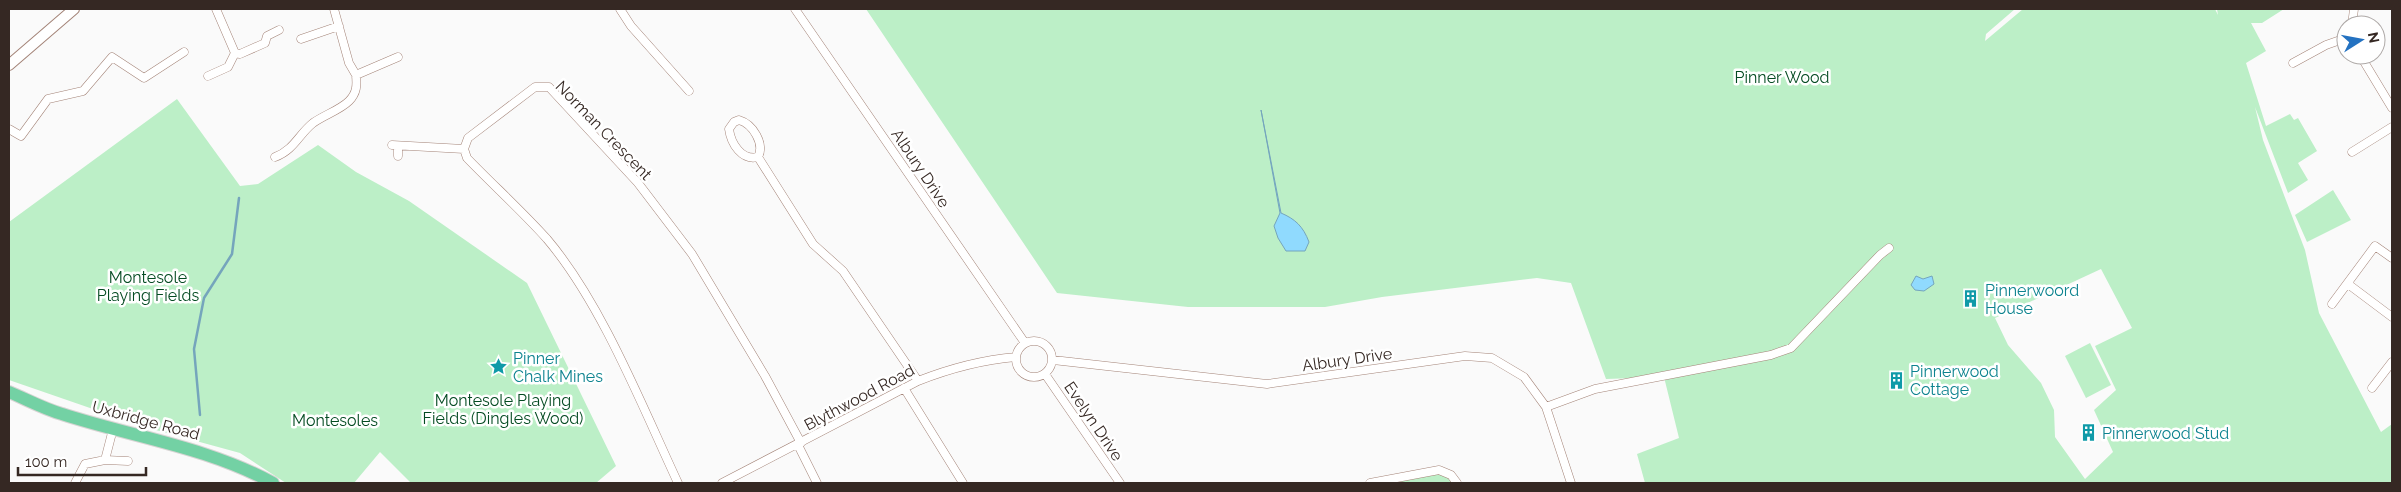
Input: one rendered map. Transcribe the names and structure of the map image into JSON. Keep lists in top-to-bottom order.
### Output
{
  "streets": {
    "main road": ["Uxbridge Road"],
    "street": [
      "Norman Crescent",
      "Albury Drive",
      "Blythwood Road",
      "Evelyn Drive"
    ]
  },
  "crossings": [
    ["Norman Crescent", "Blythwood Road"],
    ["Albury Drive", "Blythwood Road"],
    ["Albury Drive", "Evelyn Drive"],
    ["Blythwood Road", "Evelyn Drive"]
  ],
  "parks": [
    "Pinner Wood",
    "Montesole Playing Fields",
    "Montesole Playing Fields (Dingles Wood)",
    "Montesoles"
  ],
  "places": {
    "building": ["Pinnerwoord House", "Pinnerwood Cottage", "Pinnerwood Stud"],
    "place": ["Pinner Chalk Mines"]
  },
  "scale_bar": "100 m",
  "north": "right"
}
